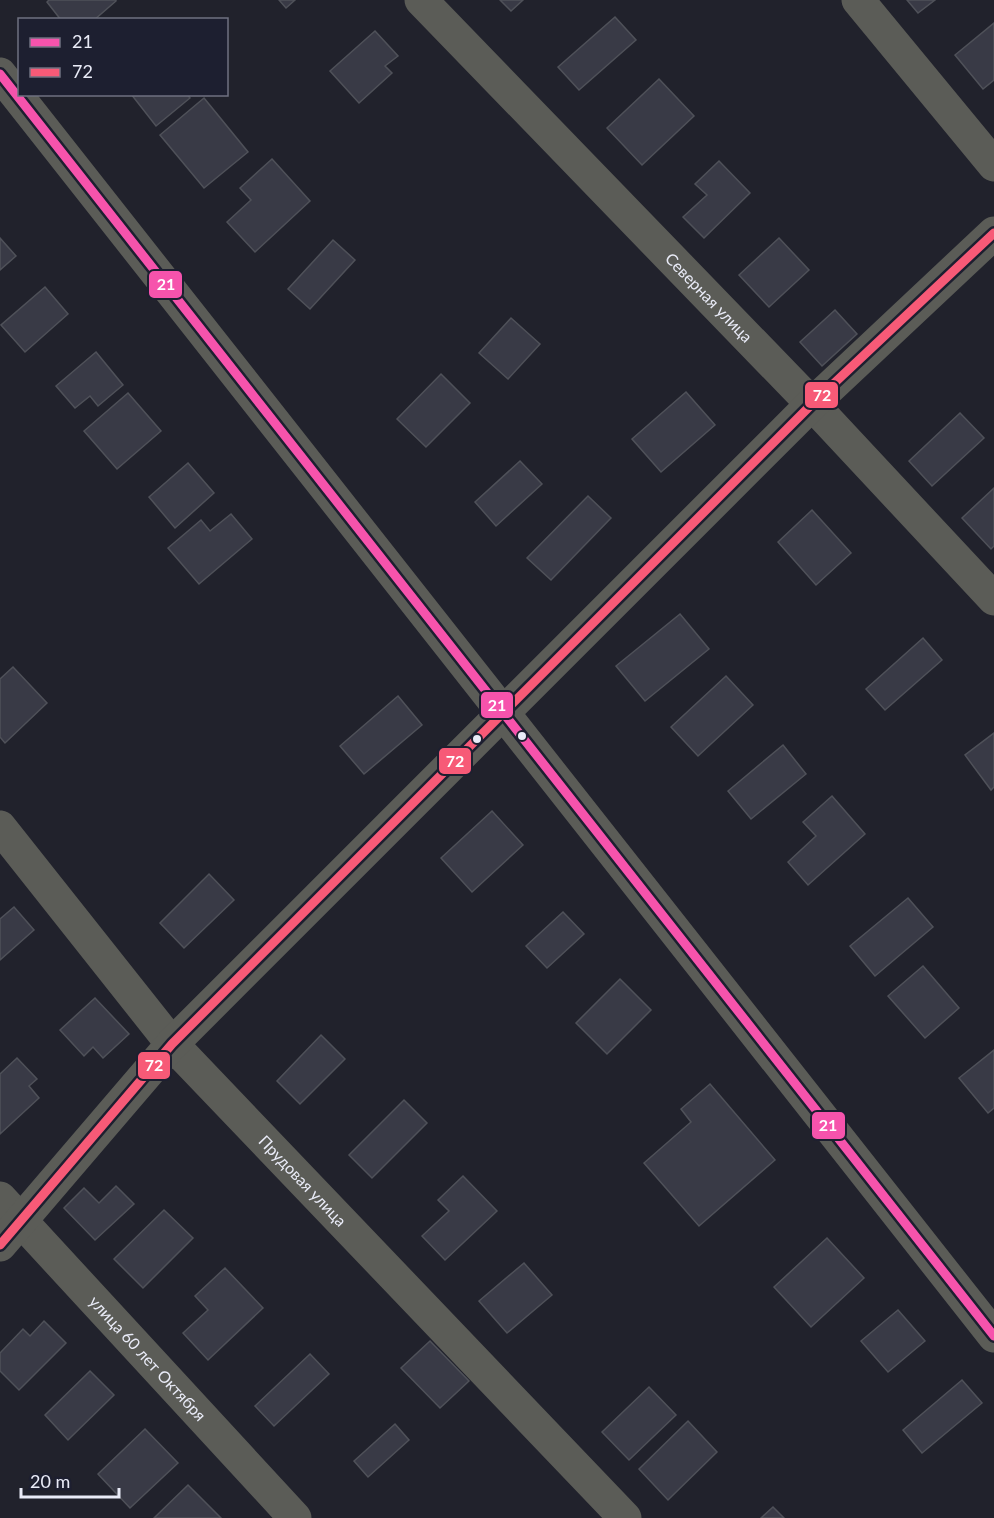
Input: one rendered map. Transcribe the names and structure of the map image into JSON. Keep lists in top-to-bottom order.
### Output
{
  "streets": {
    "street": ["Северная улица", "Прудовая улица", "улица 60 лет Октября"]
  },
  "lines": ["transit line 21", "transit line 72"],
  "legend": ["21", "72"],
  "scale_bar": "20 m"
}
